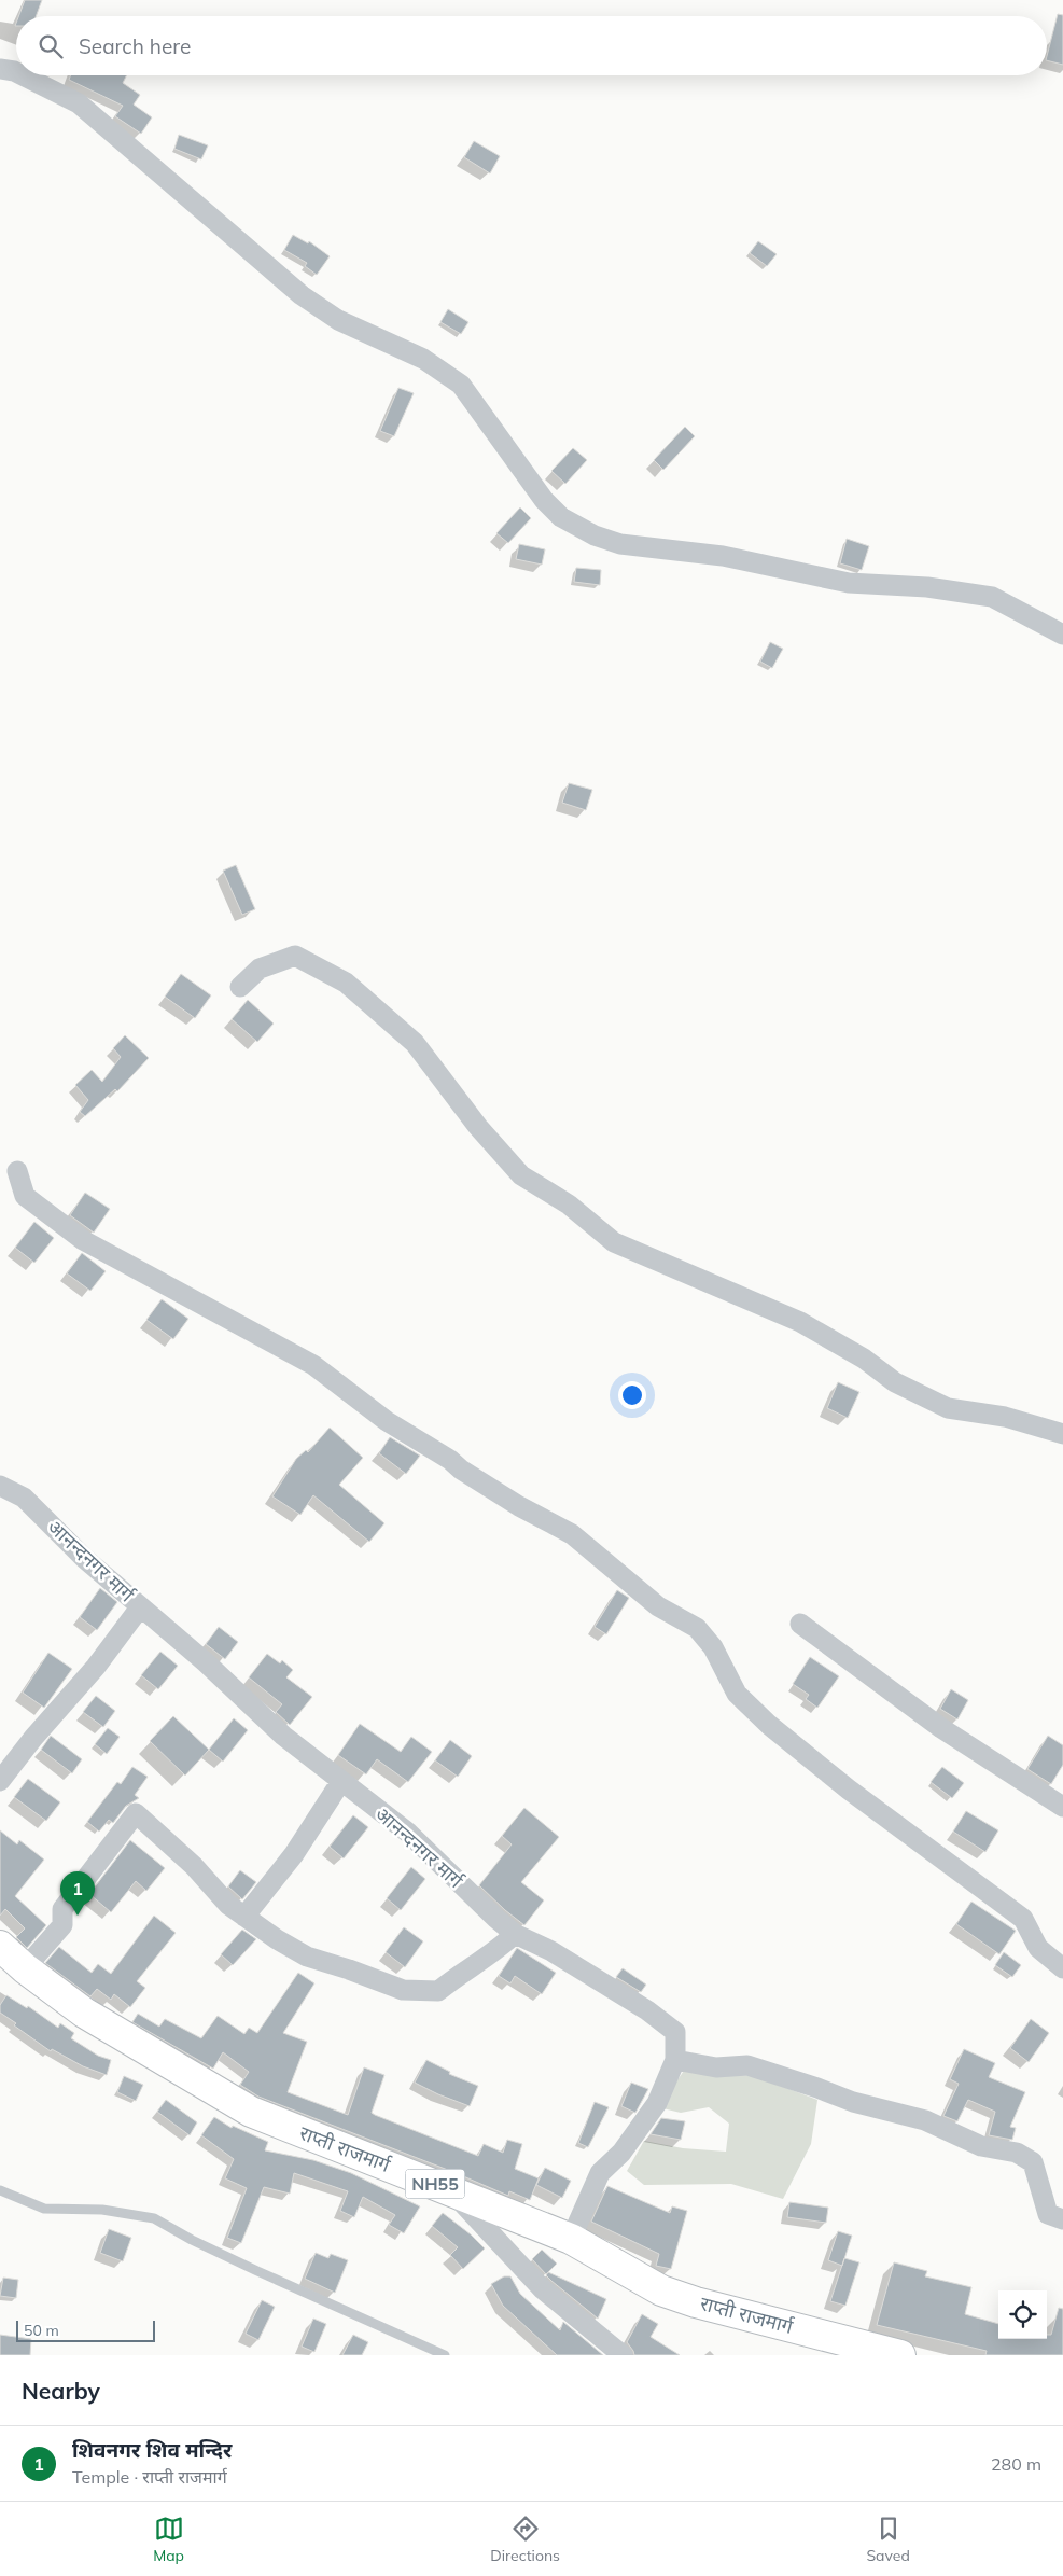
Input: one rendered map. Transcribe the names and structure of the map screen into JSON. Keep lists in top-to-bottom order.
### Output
{
  "streets": {
    "main road": ["राप्ती राजमार्ग", "NH55"],
    "street": ["आनन्दनगर मार्ग"]
  },
  "crossings": [
    ["आनन्दनगर मार्ग", "राप्ती राजमार्ग"]
  ],
  "scale_bar": "50 m",
  "page": {
    "search": "Search here",
    "pins": "1",
    "scale": "50 m",
    "heading": "Nearby",
    "list": [
      {
        "mark": "1",
        "name": "शिवनगर शिव मन्दिर",
        "note": "Temple · राप्ती राजमार्ग",
        "value": "280 m"
      }
    ],
    "nav": ["Map", "Directions", "Saved"]
  }
}
